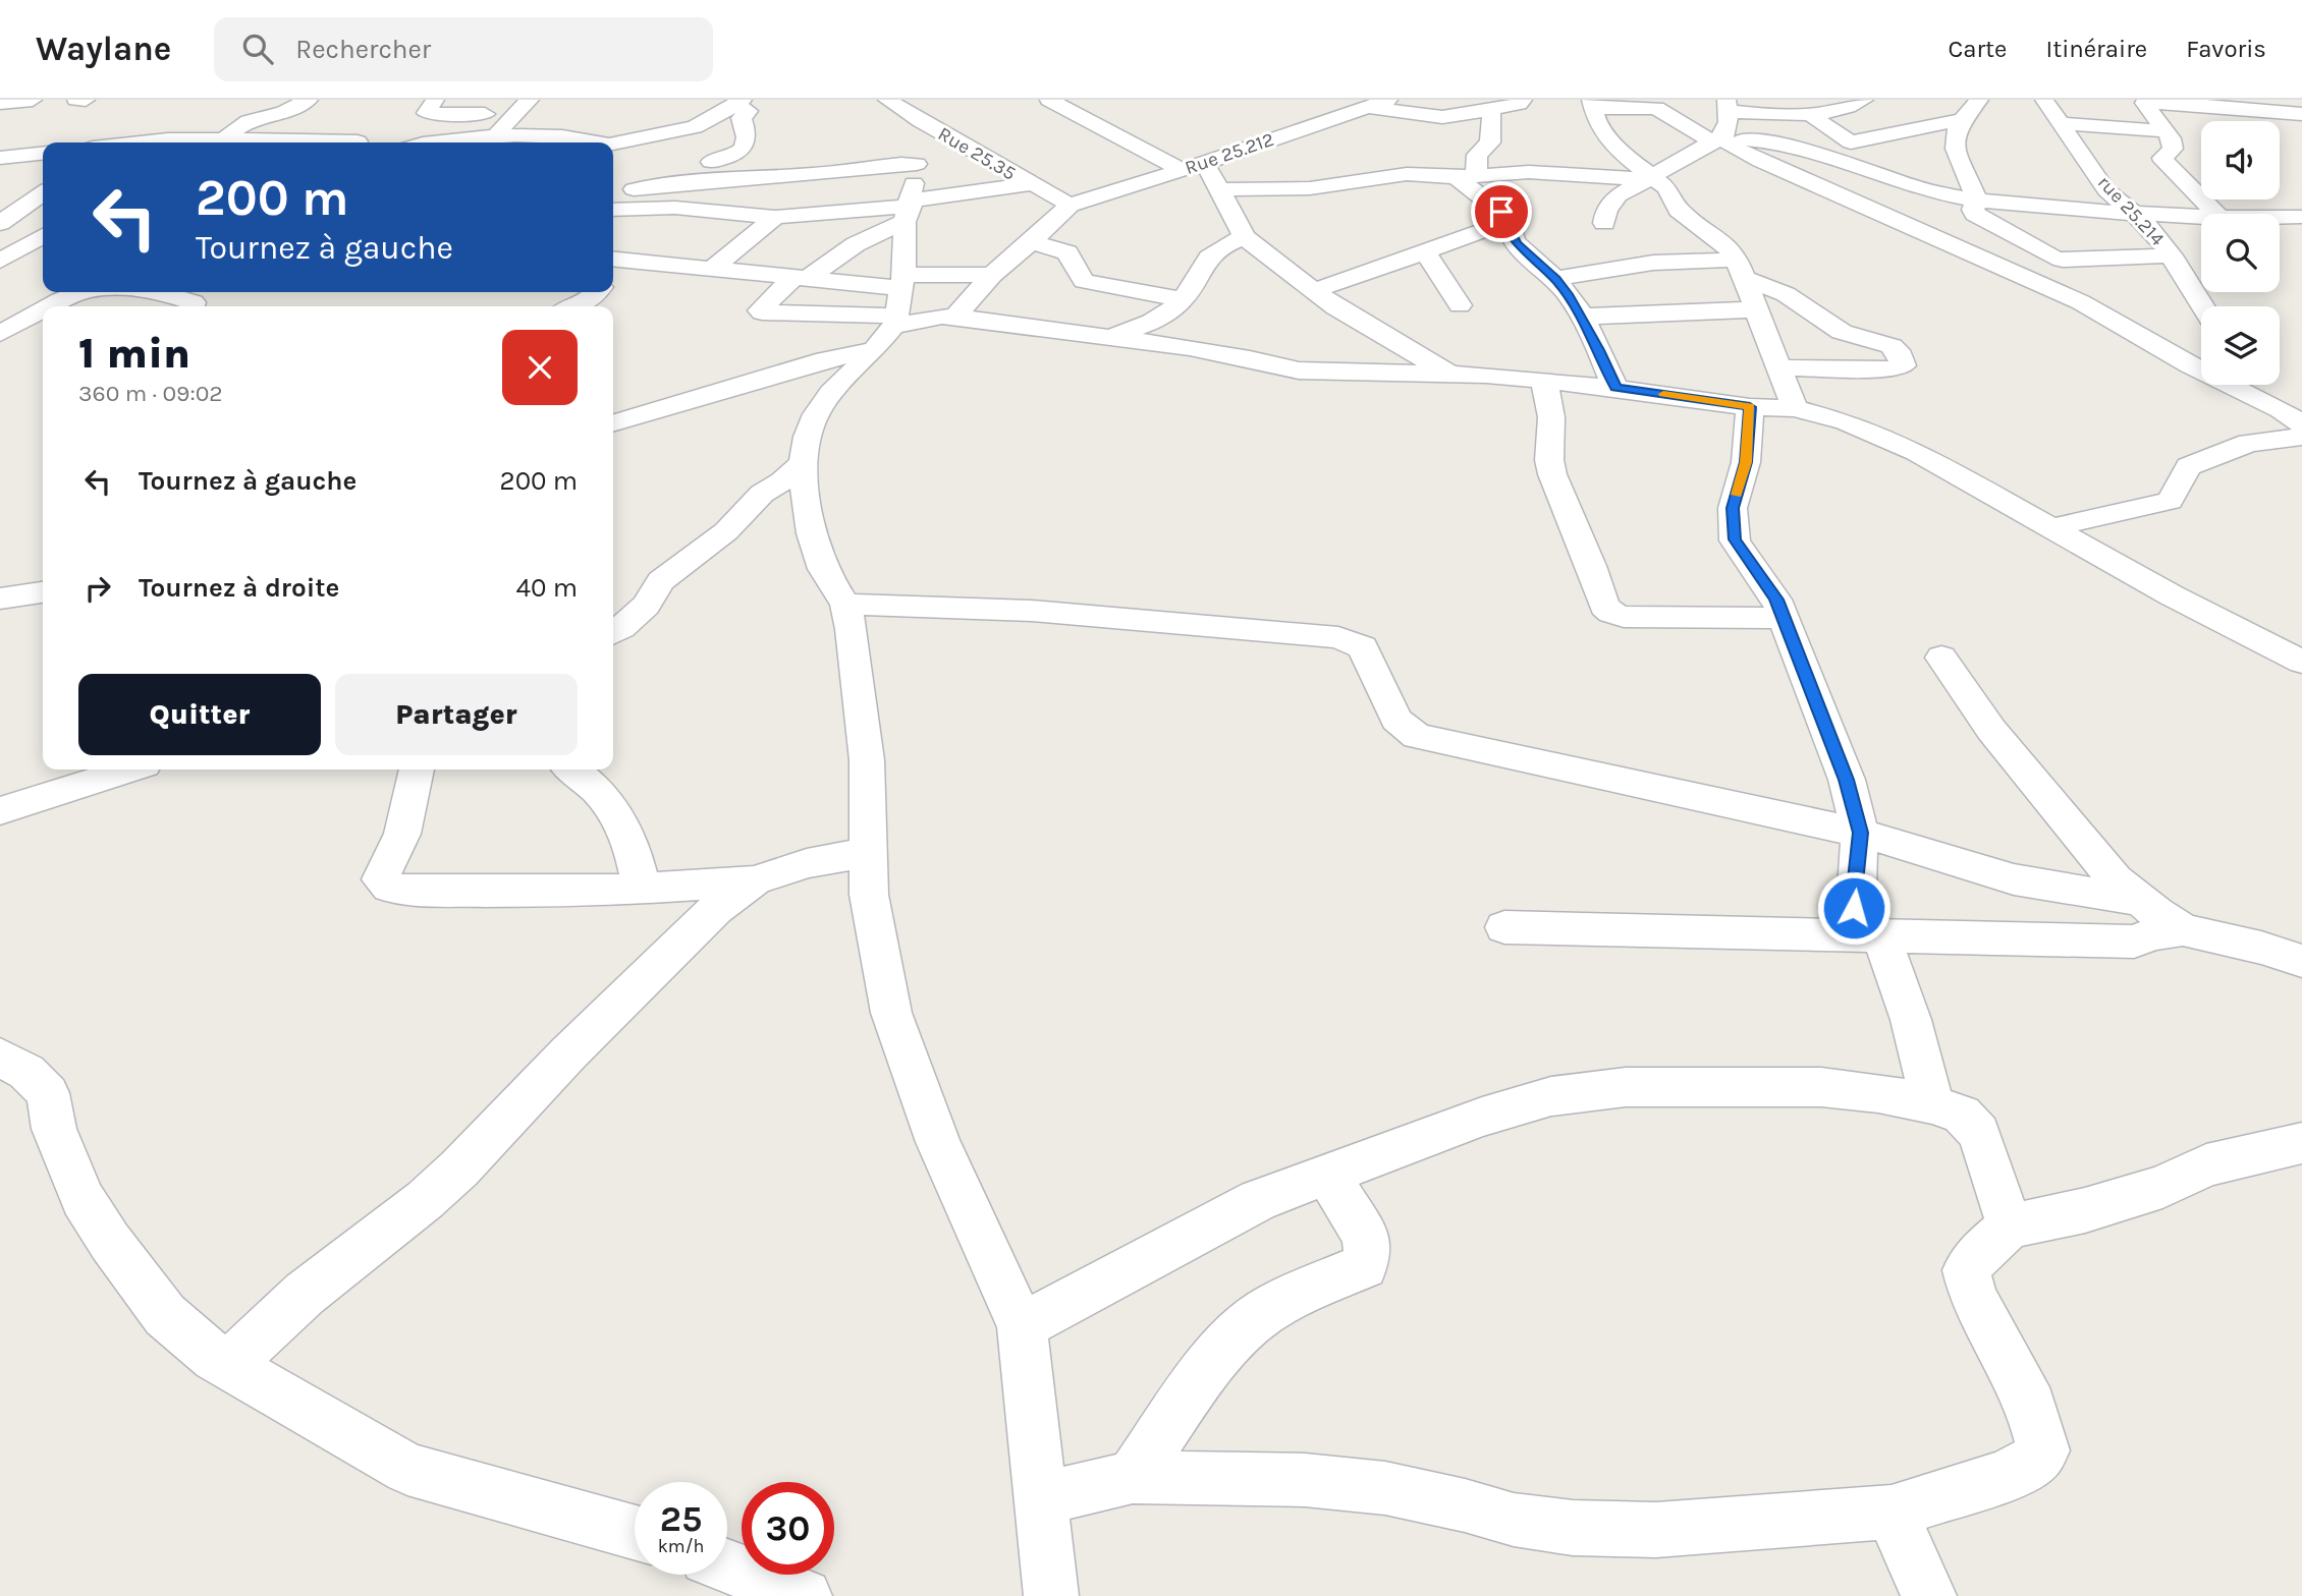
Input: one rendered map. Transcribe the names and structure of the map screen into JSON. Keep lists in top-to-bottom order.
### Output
{
  "streets": {
    "street": ["Rue 25.35", "Rue 25.212", "rue 25.214"]
  },
  "crossings": [
    ["Rue 25.35", "Rue 25.212"]
  ],
  "page": {
    "header": "Waylane",
    "search": "Rechercher",
    "nav": ["Carte", "Itinéraire", "Favoris"],
    "turn": ["200 m", "Tournez à gauche"],
    "heading": ["1 min", "360 m · 09:02"],
    "list": [
      {
        "name": "Tournez à gauche",
        "value": "200 m"
      },
      {
        "name": "Tournez à droite",
        "value": "40 m"
      }
    ],
    "buttons": ["Quitter", "Partager"],
    "speed": "25 km/h",
    "limit": "30"
  }
}
